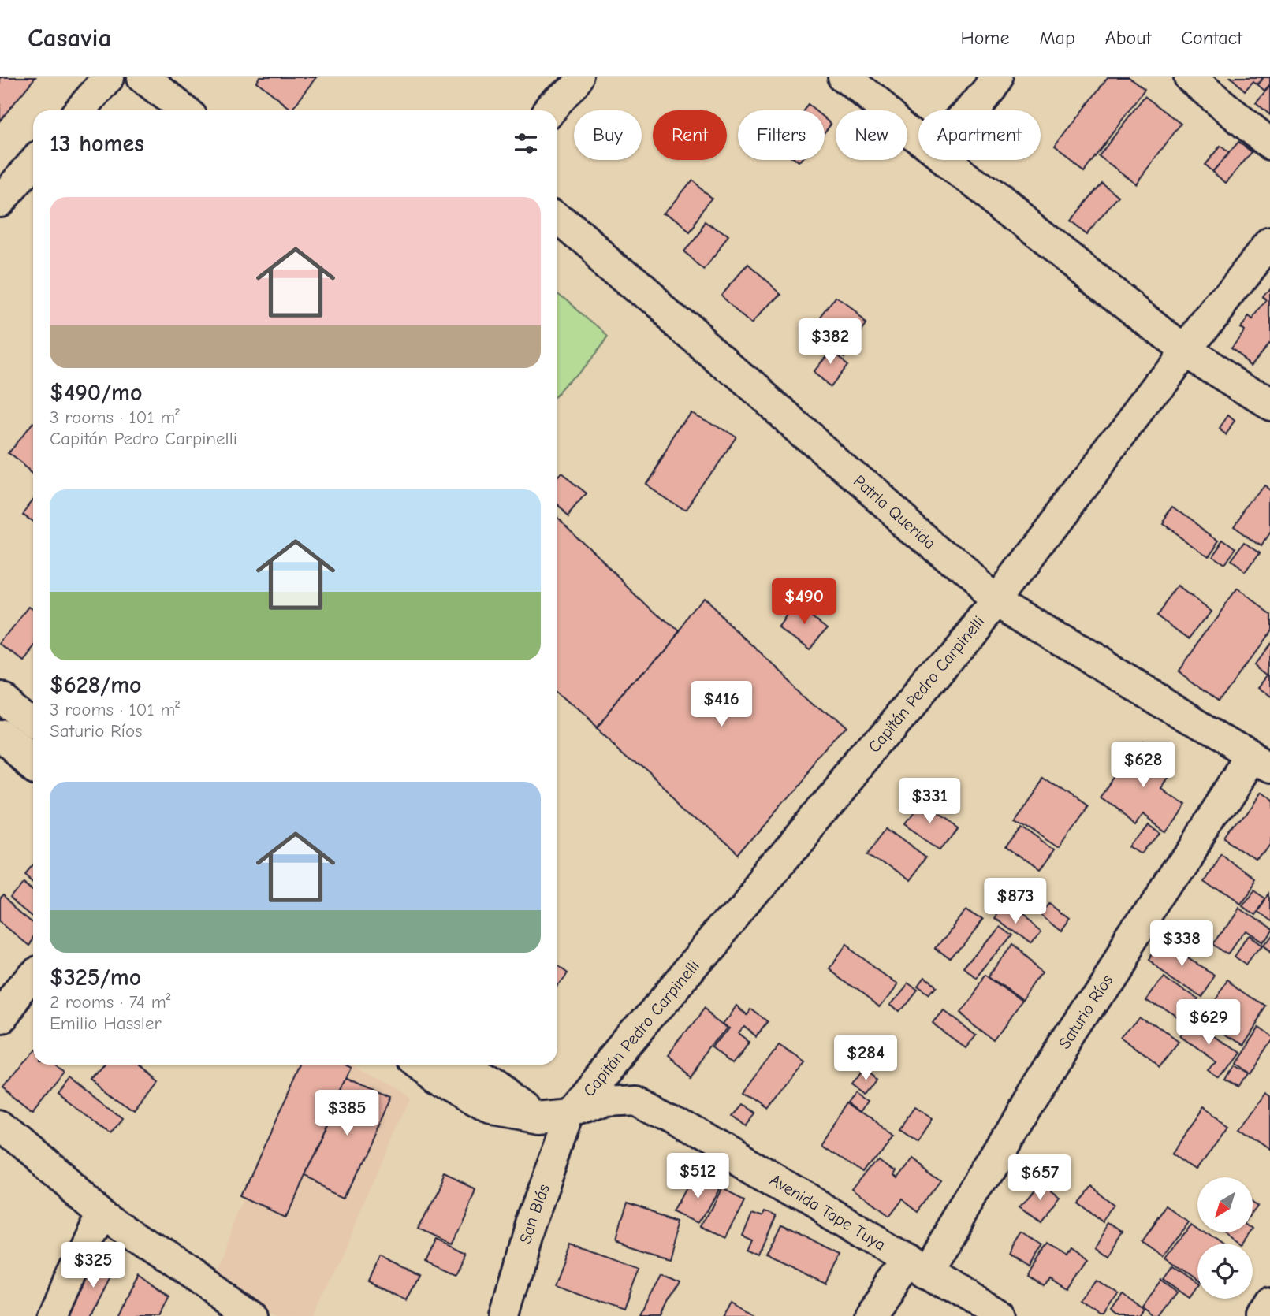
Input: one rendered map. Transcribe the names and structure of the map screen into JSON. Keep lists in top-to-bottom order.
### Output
{
  "streets": {
    "street": [
      "Patria Querida",
      "Capitán Pedro Carpinelli",
      "Saturio Ríos",
      "Avenida Tape Tuya",
      "San Blás"
    ]
  },
  "crossings": [
    ["Patria Querida", "Capitán Pedro Carpinelli"],
    ["Patria Querida", "Saturio Ríos"],
    ["Capitán Pedro Carpinelli", "Avenida Tape Tuya"],
    ["Capitán Pedro Carpinelli", "San Blás"],
    ["Saturio Ríos", "Avenida Tape Tuya"],
    ["Avenida Tape Tuya", "San Blás"]
  ],
  "north": "bottom left",
  "page": {
    "header": "Casavia",
    "nav": [
      "Home",
      "Map",
      "About",
      "Contact"
    ],
    "chip": [
      "Buy",
      "Rent",
      "Filters",
      "New",
      "Apartment"
    ],
    "heading": "13 homes",
    "list": [
      {
        "name": "$490/mo",
        "note": "3 rooms · 101 m² · Capitán Pedro Carpinelli"
      },
      {
        "name": "$628/mo",
        "note": "3 rooms · 101 m² · Saturio Ríos"
      },
      {
        "name": "$325/mo",
        "note": "2 rooms · 74 m² · Emilio Hassler"
      }
    ],
    "price": [
      "$382",
      "$490",
      "$416",
      "$628",
      "$331",
      "$873",
      "$338",
      "$629",
      "$284",
      "$385",
      "$512",
      "$657",
      "$325"
    ]
  }
}
